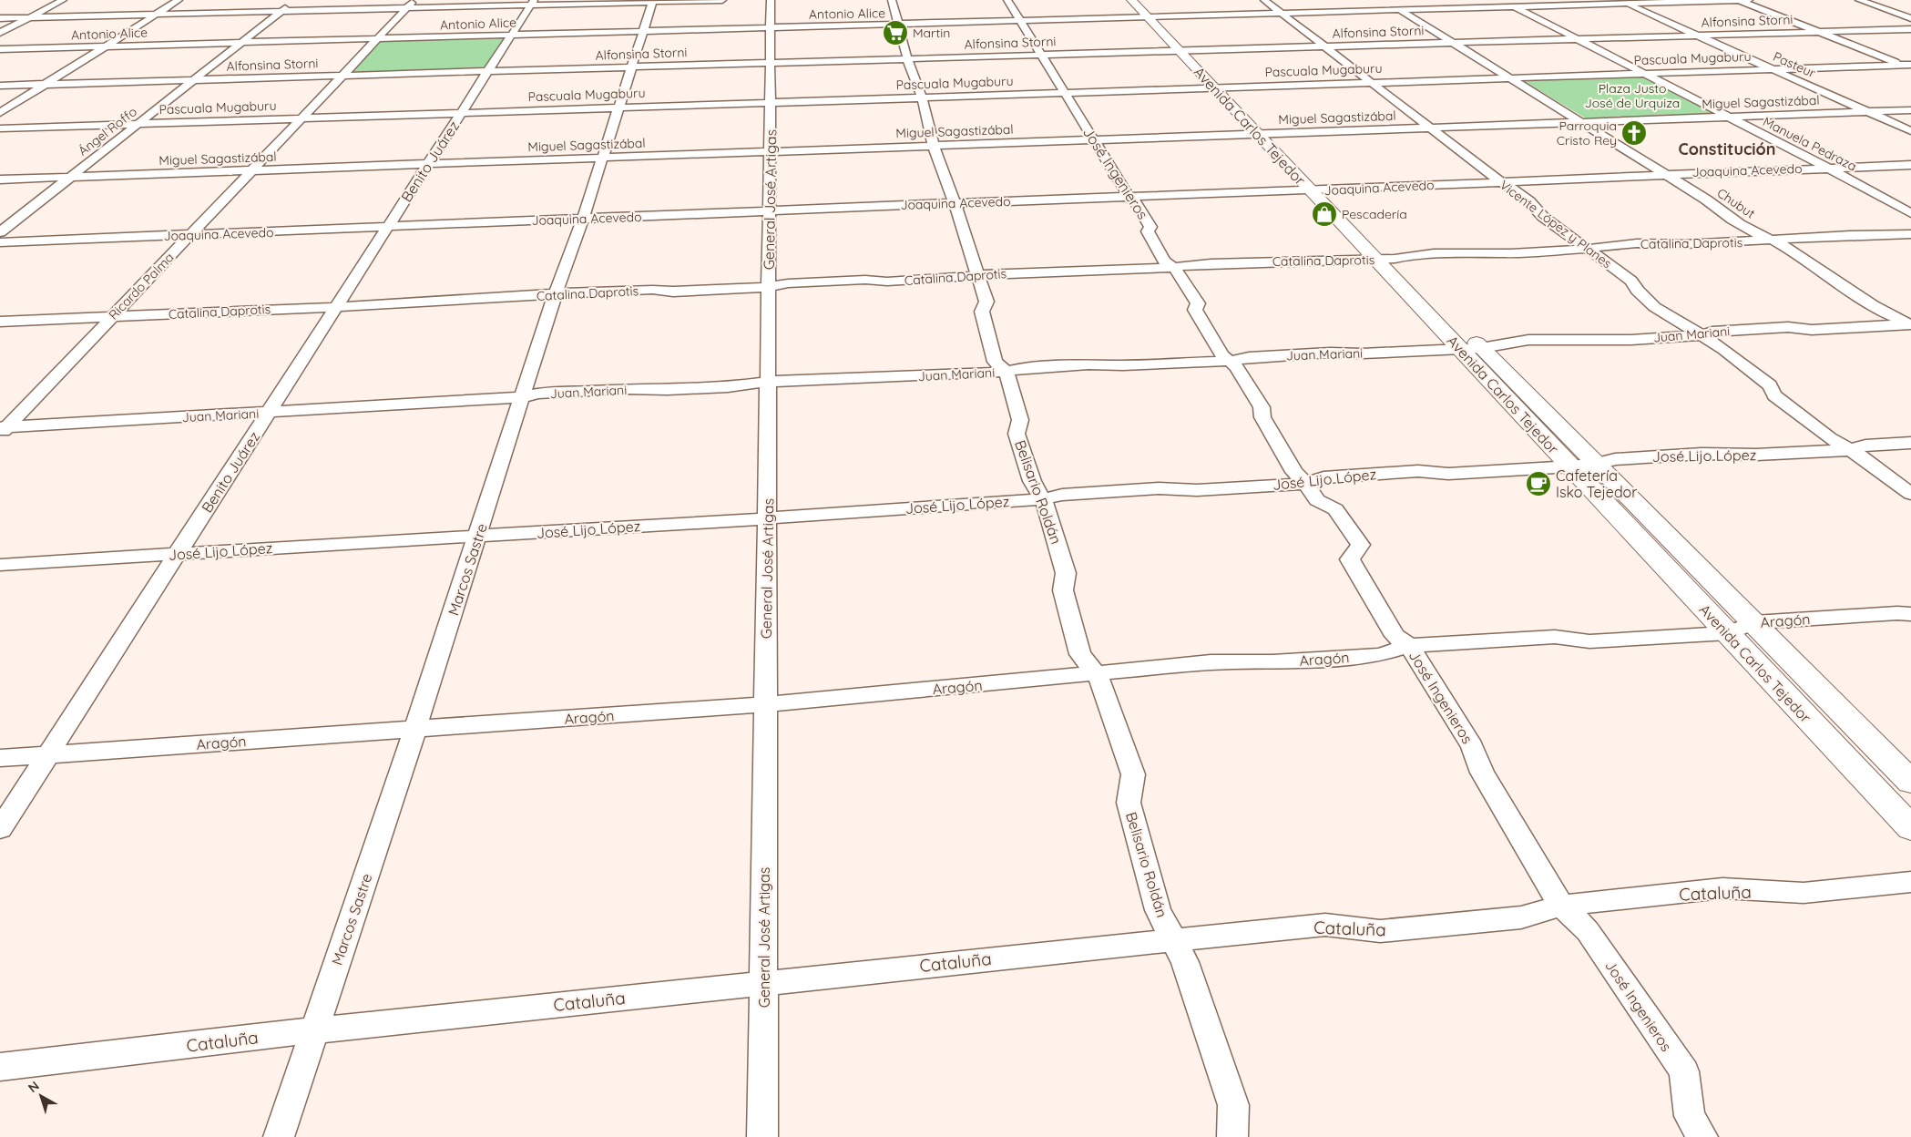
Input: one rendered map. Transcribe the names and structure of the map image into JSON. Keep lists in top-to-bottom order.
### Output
{
  "streets": {
    "main road": ["Avenida Carlos Tejedor"],
    "street": [
      "Antonio Alice",
      "Alfonsina Storni",
      "Pascuala Mugaburu",
      "Pasteur",
      "Miguel Sagastizábal",
      "Ángel Roffo",
      "Manuela Pedraza",
      "Benito Juárez",
      "Joaquina Acevedo",
      "José Ingenieros",
      "General José Artigas",
      "Chubut",
      "Vicente López y Planes",
      "Catalina Daprotis",
      "Ricardo Palma",
      "Juan Mariani",
      "José Lijo López",
      "Belisario Roldán",
      "Marcos Sastre",
      "Aragón",
      "Cataluña"
    ]
  },
  "crossings": [
    ["Antonio Alice", "Pasteur"],
    ["Antonio Alice", "Avenida Carlos Tejedor"],
    ["Antonio Alice", "Ángel Roffo"],
    ["Antonio Alice", "Manuela Pedraza"],
    ["Antonio Alice", "Benito Juárez"],
    ["Antonio Alice", "José Ingenieros"],
    ["Antonio Alice", "General José Artigas"],
    ["Antonio Alice", "Chubut"],
    ["Antonio Alice", "Vicente López y Planes"],
    ["Antonio Alice", "Ricardo Palma"],
    ["Antonio Alice", "Belisario Roldán"],
    ["Antonio Alice", "Marcos Sastre"],
    ["Alfonsina Storni", "Pasteur"],
    ["Alfonsina Storni", "Avenida Carlos Tejedor"],
    ["Alfonsina Storni", "Ángel Roffo"],
    ["Alfonsina Storni", "Manuela Pedraza"],
    ["Alfonsina Storni", "Benito Juárez"],
    ["Alfonsina Storni", "José Ingenieros"],
    ["Alfonsina Storni", "General José Artigas"],
    ["Alfonsina Storni", "Chubut"],
    ["Alfonsina Storni", "Vicente López y Planes"],
    ["Alfonsina Storni", "Ricardo Palma"],
    ["Alfonsina Storni", "Belisario Roldán"],
    ["Alfonsina Storni", "Marcos Sastre"],
    ["Pascuala Mugaburu", "Pasteur"],
    ["Pascuala Mugaburu", "Avenida Carlos Tejedor"],
    ["Pascuala Mugaburu", "Ángel Roffo"],
    ["Pascuala Mugaburu", "Manuela Pedraza"],
    ["Pascuala Mugaburu", "Benito Juárez"],
    ["Pascuala Mugaburu", "José Ingenieros"],
    ["Pascuala Mugaburu", "General José Artigas"],
    ["Pascuala Mugaburu", "Chubut"],
    ["Pascuala Mugaburu", "Vicente López y Planes"],
    ["Pascuala Mugaburu", "Ricardo Palma"],
    ["Pascuala Mugaburu", "Belisario Roldán"],
    ["Pascuala Mugaburu", "Marcos Sastre"],
    ["Pasteur", "Miguel Sagastizábal"],
    ["Miguel Sagastizábal", "Avenida Carlos Tejedor"],
    ["Miguel Sagastizábal", "Ángel Roffo"],
    ["Miguel Sagastizábal", "Manuela Pedraza"],
    ["Miguel Sagastizábal", "Benito Juárez"],
    ["Miguel Sagastizábal", "José Ingenieros"],
    ["Miguel Sagastizábal", "General José Artigas"],
    ["Miguel Sagastizábal", "Chubut"],
    ["Miguel Sagastizábal", "Vicente López y Planes"],
    ["Miguel Sagastizábal", "Ricardo Palma"],
    ["Miguel Sagastizábal", "Belisario Roldán"],
    ["Miguel Sagastizábal", "Marcos Sastre"],
    ["Avenida Carlos Tejedor", "Joaquina Acevedo"],
    ["Avenida Carlos Tejedor", "Catalina Daprotis"],
    ["Avenida Carlos Tejedor", "Juan Mariani"],
    ["Avenida Carlos Tejedor", "José Lijo López"],
    ["Avenida Carlos Tejedor", "Aragón"],
    ["Manuela Pedraza", "Joaquina Acevedo"],
    ["Benito Juárez", "Joaquina Acevedo"],
    ["Benito Juárez", "Catalina Daprotis"],
    ["Benito Juárez", "Juan Mariani"],
    ["Benito Juárez", "José Lijo López"],
    ["Benito Juárez", "Aragón"],
    ["Joaquina Acevedo", "José Ingenieros"],
    ["Joaquina Acevedo", "General José Artigas"],
    ["Joaquina Acevedo", "Chubut"],
    ["Joaquina Acevedo", "Vicente López y Planes"],
    ["Joaquina Acevedo", "Ricardo Palma"],
    ["Joaquina Acevedo", "Belisario Roldán"],
    ["Joaquina Acevedo", "Marcos Sastre"],
    ["José Ingenieros", "Catalina Daprotis"],
    ["José Ingenieros", "Juan Mariani"],
    ["José Ingenieros", "José Lijo López"],
    ["José Ingenieros", "Aragón"],
    ["José Ingenieros", "Cataluña"],
    ["General José Artigas", "Catalina Daprotis"],
    ["General José Artigas", "Juan Mariani"],
    ["General José Artigas", "José Lijo López"],
    ["General José Artigas", "Aragón"],
    ["General José Artigas", "Cataluña"],
    ["Chubut", "Catalina Daprotis"],
    ["Chubut", "Juan Mariani"],
    ["Vicente López y Planes", "Catalina Daprotis"],
    ["Vicente López y Planes", "Juan Mariani"],
    ["Vicente López y Planes", "José Lijo López"],
    ["Catalina Daprotis", "Ricardo Palma"],
    ["Catalina Daprotis", "Belisario Roldán"],
    ["Catalina Daprotis", "Marcos Sastre"],
    ["Ricardo Palma", "Juan Mariani"],
    ["Juan Mariani", "Belisario Roldán"],
    ["Juan Mariani", "Marcos Sastre"],
    ["José Lijo López", "Belisario Roldán"],
    ["José Lijo López", "Marcos Sastre"],
    ["Belisario Roldán", "Aragón"],
    ["Belisario Roldán", "Cataluña"],
    ["Marcos Sastre", "Aragón"],
    ["Marcos Sastre", "Cataluña"]
  ],
  "districts": ["Constitución"],
  "parks": ["Plaza Justo José de Urquiza"],
  "places": {
    "supermarket": ["Martin"],
    "church": ["Parroquia Cristo Rey"],
    "shop": ["Pescadería"],
    "cafe": ["Cafetería Isko Tejedor"]
  },
  "north": "top left"
}
